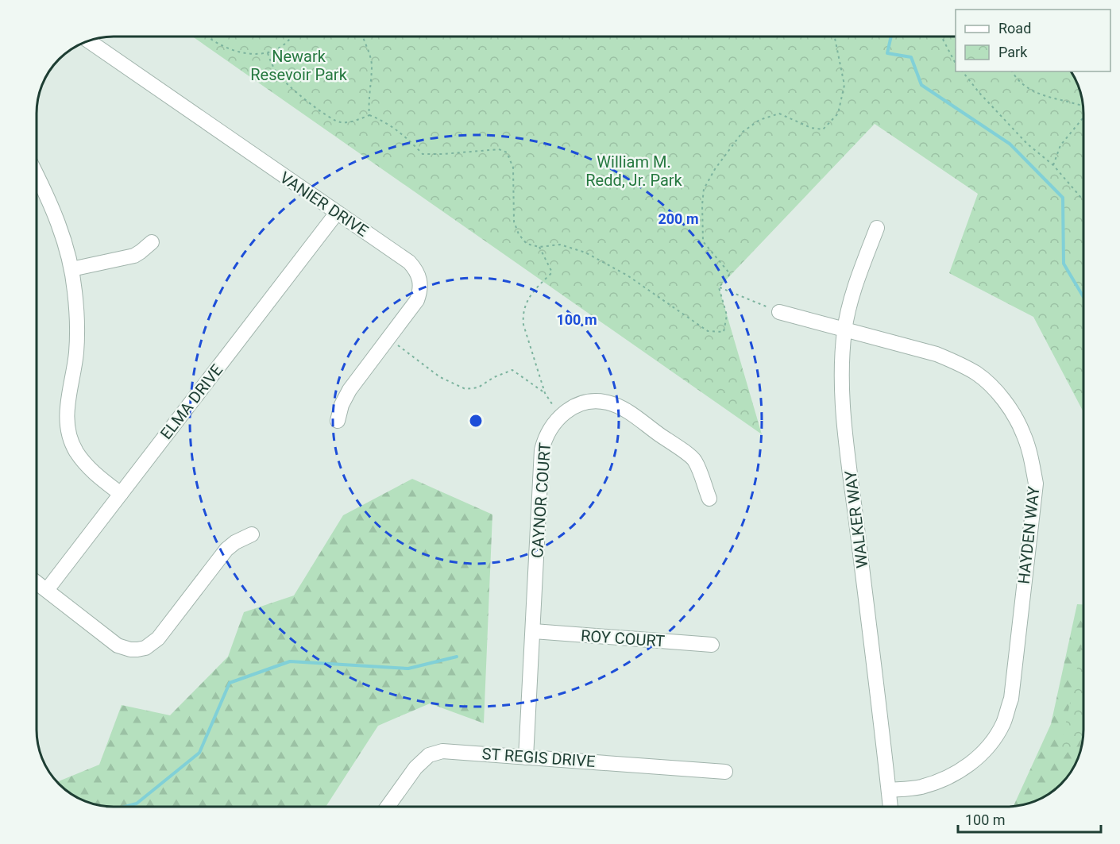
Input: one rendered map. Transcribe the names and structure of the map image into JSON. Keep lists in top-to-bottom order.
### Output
{
  "streets": {
    "street": [
      "VANIER DRIVE",
      "ELMA DRIVE",
      "CAYNOR COURT",
      "WALKER WAY",
      "HAYDEN WAY",
      "ROY COURT",
      "ST REGIS DRIVE"
    ]
  },
  "crossings": [
    ["VANIER DRIVE", "ELMA DRIVE"],
    ["CAYNOR COURT", "ROY COURT"],
    ["CAYNOR COURT", "ST REGIS DRIVE"],
    ["WALKER WAY", "HAYDEN WAY"]
  ],
  "parks": ["Newark Resevoir Park", "William M. Redd, Jr. Park"],
  "legend": ["Road", "Park"],
  "scale_bar": "100 m",
  "rings": ["200 m", "100 m"]
}
